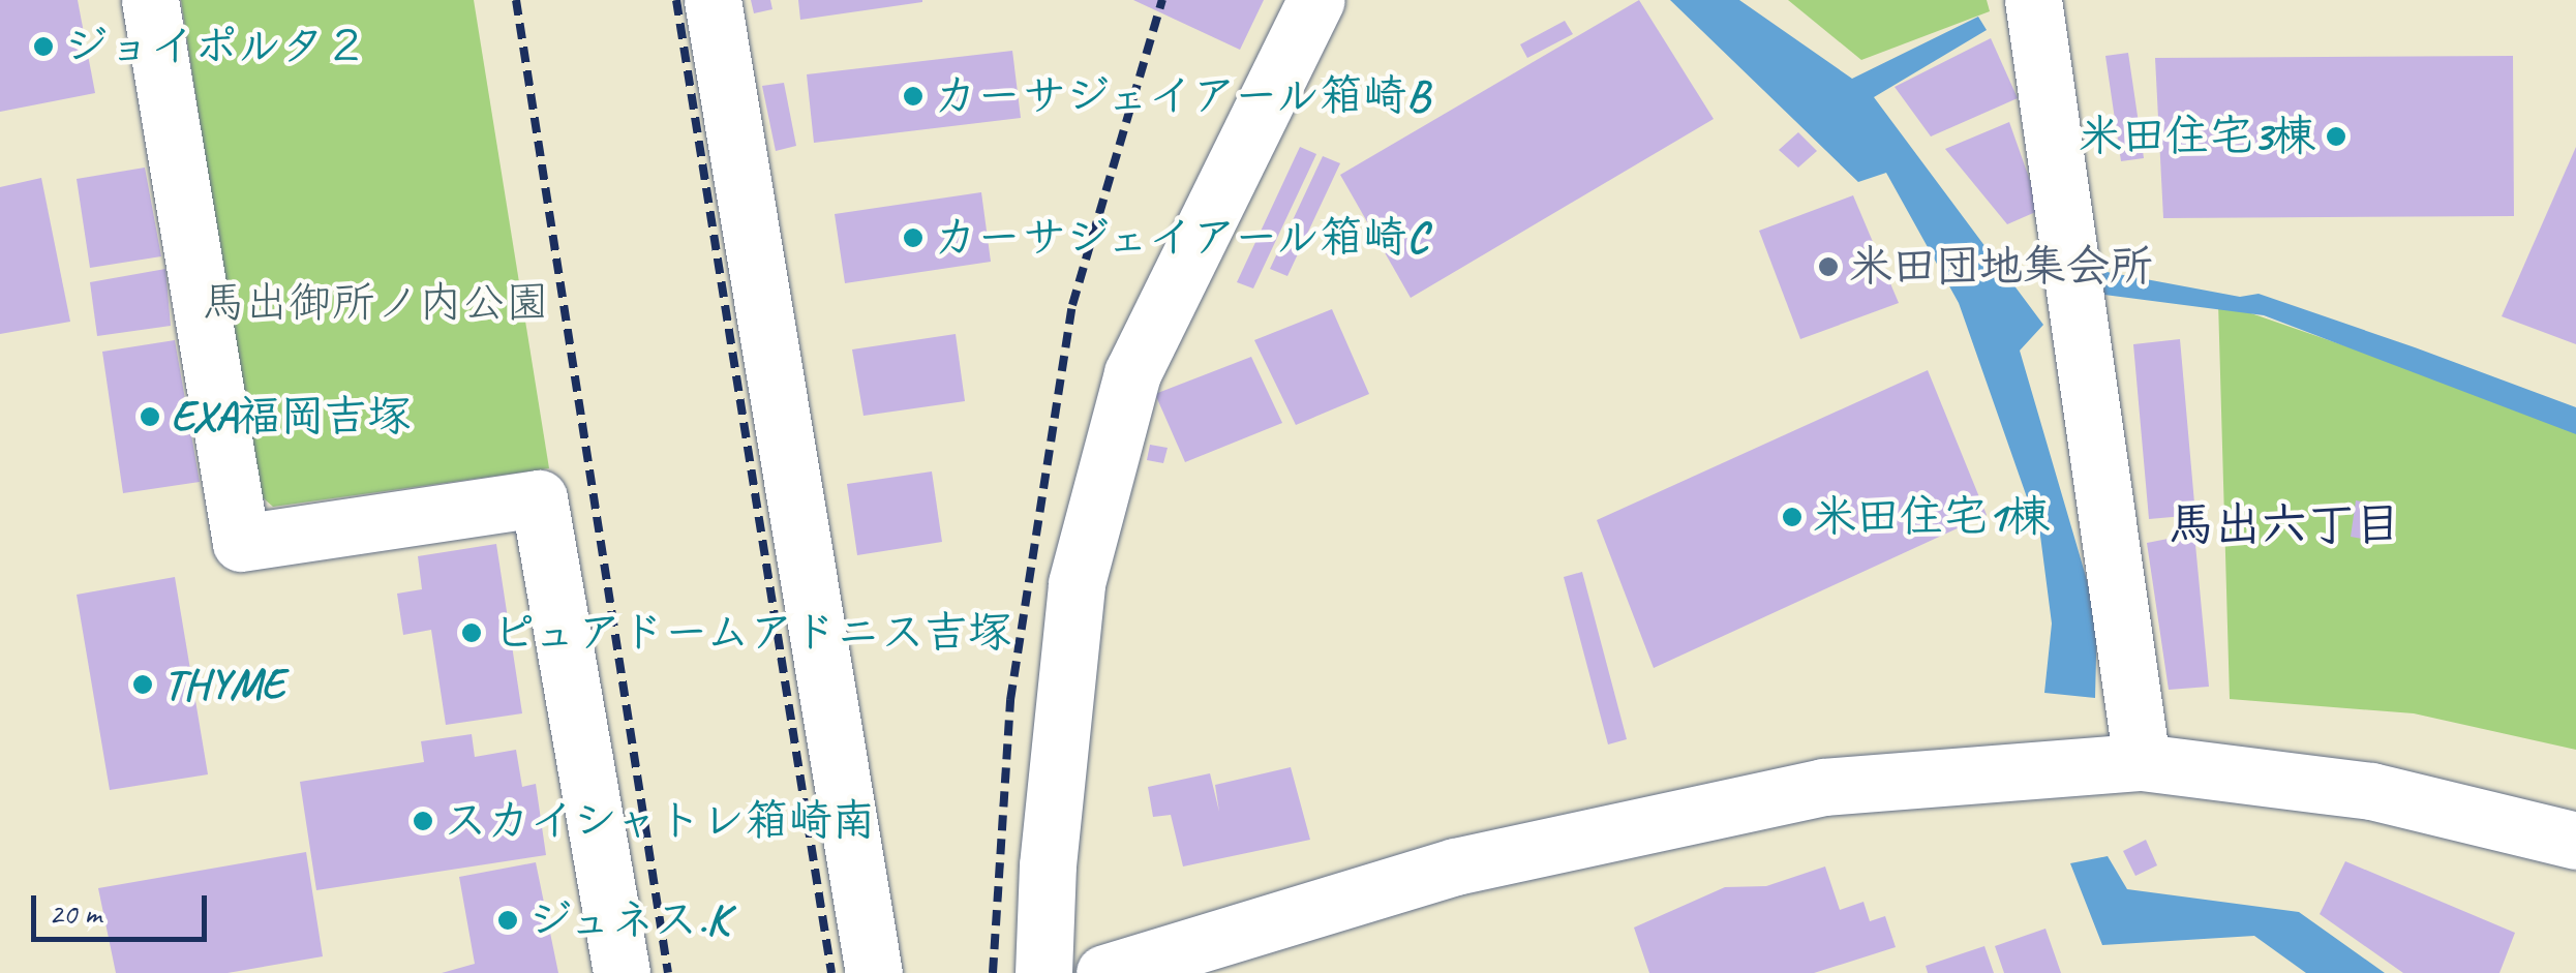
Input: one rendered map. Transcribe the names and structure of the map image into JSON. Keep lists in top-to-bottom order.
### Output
{
  "districts": ["馬出六丁目"],
  "parks": ["馬出御所ノ内公園"],
  "places": [
    "ジョイポルタ２",
    "カーサジェイアール箱崎B",
    "米田住宅3棟",
    "カーサジェイアール箱崎C",
    "米田団地集会所",
    "EXA福岡吉塚",
    "米田住宅1棟",
    "ピュアドームアドニス吉塚",
    "THYME",
    "スカイシャトレ箱崎南",
    "ジュネス.K"
  ],
  "scale_bar": "20 m"
}
